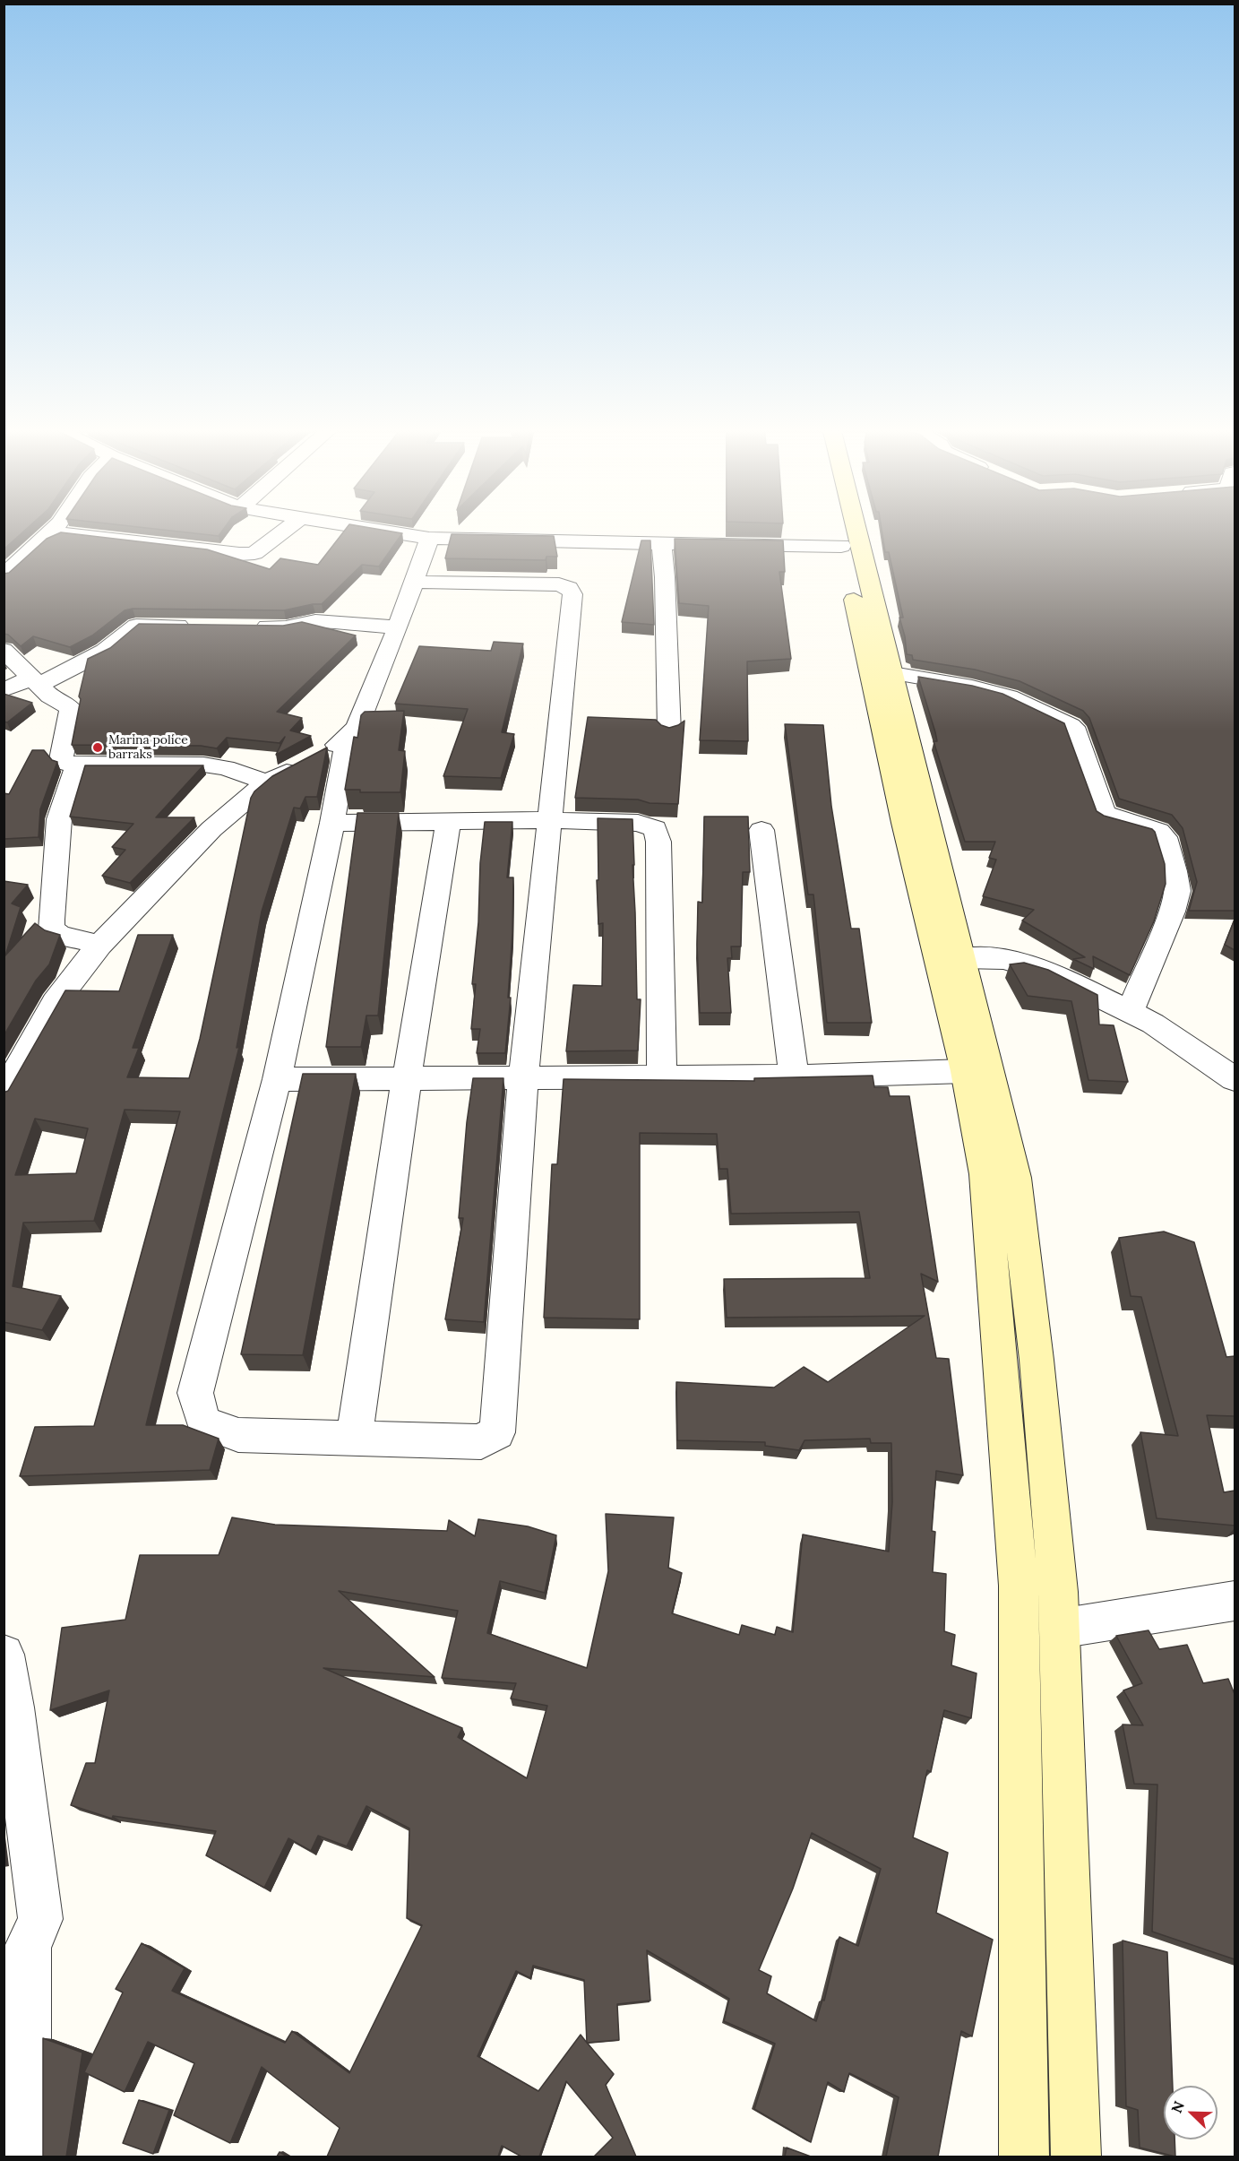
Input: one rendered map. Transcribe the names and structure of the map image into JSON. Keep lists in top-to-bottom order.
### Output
{
  "places": ["Marina police barraks"],
  "north": "top left"
}
